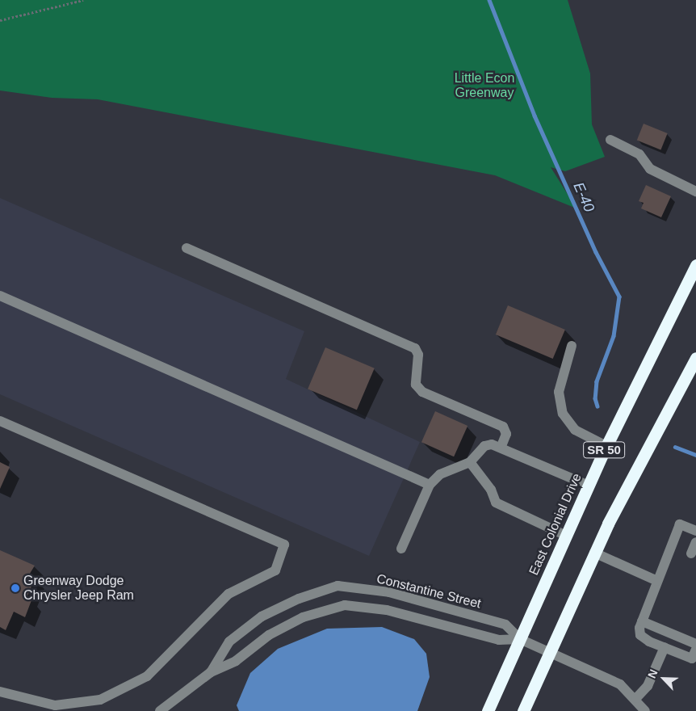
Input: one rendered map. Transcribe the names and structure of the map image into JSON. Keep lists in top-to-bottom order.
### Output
{
  "streets": {
    "highway": ["SR 50", "East Colonial Drive"],
    "street": ["Constantine Street"]
  },
  "crossings": [
    ["SR 50", "Constantine Street"],
    ["East Colonial Drive", "Constantine Street"]
  ],
  "water": ["E-40"],
  "parks": ["Little Econ Greenway"],
  "places": ["Greenway Dodge Chrysler Jeep Ram"],
  "north": "top left"
}
